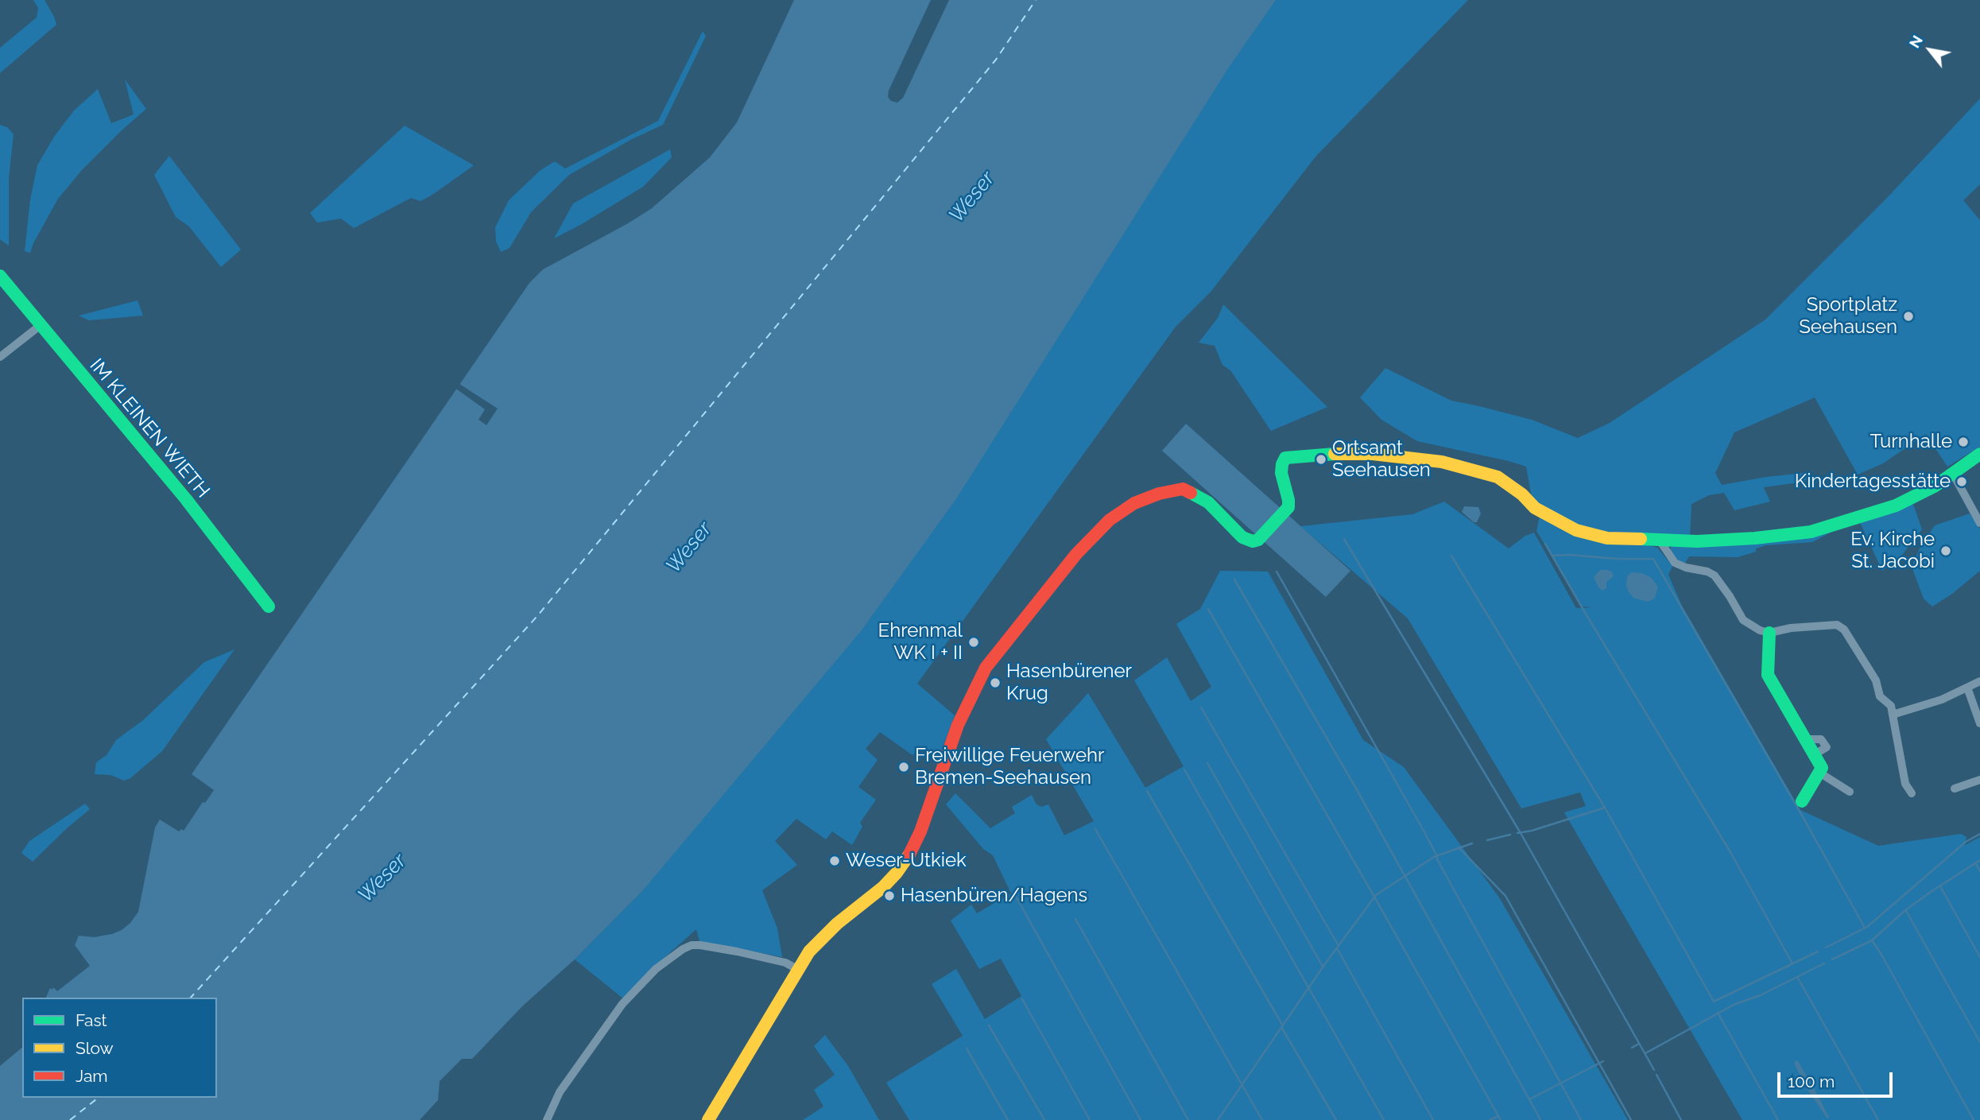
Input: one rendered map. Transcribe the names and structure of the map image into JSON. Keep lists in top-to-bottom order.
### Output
{
  "streets": {
    "street": ["IM KLEINEN WIETH"]
  },
  "water": ["Weser"],
  "places": [
    "Sportplatz Seehausen",
    "Turnhalle",
    "Ortsamt Seehausen",
    "Kindertagesstätte",
    "Ev. Kirche St. Jacobi",
    "Ehrenmal WK I + II",
    "Hasenbürener Krug",
    "Freiwillige Feuerwehr Bremen-Seehausen",
    "Weser-Utkiek",
    "Hasenbüren/Hagens"
  ],
  "legend": ["Fast", "Slow", "Jam"],
  "scale_bar": "100 m",
  "north": "top left"
}
